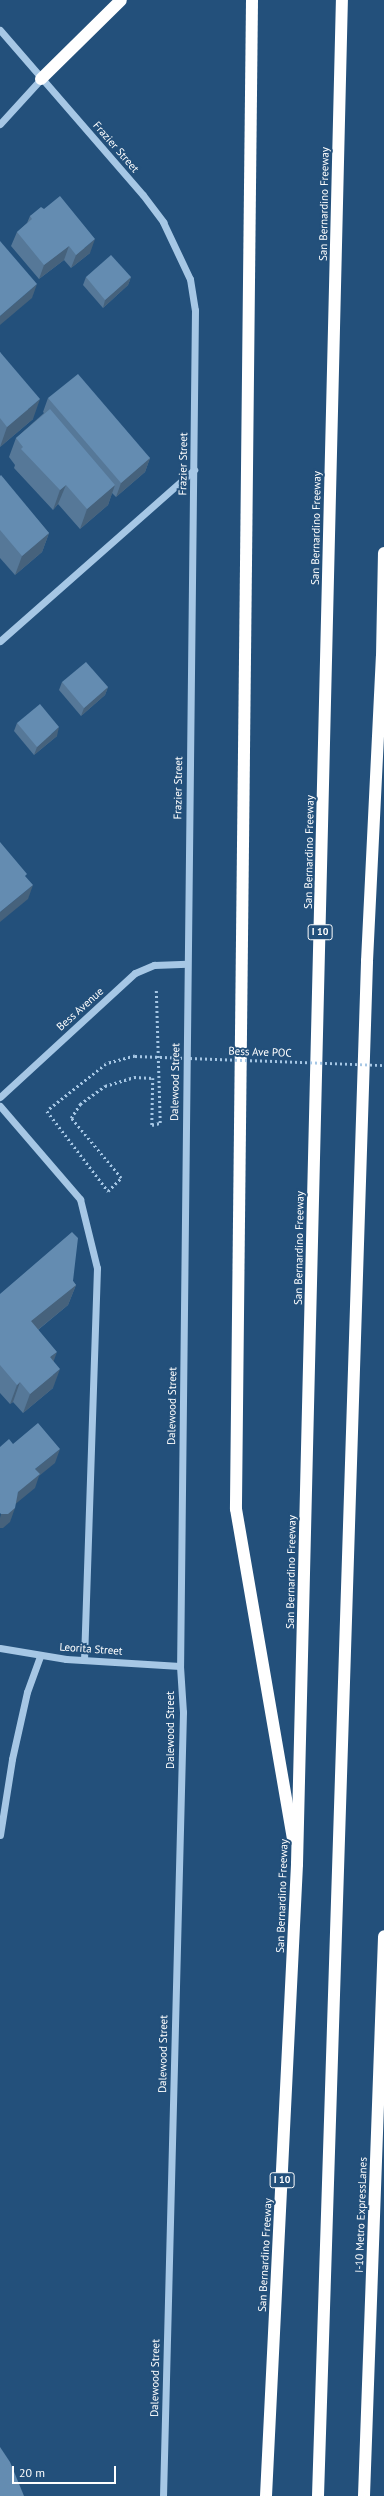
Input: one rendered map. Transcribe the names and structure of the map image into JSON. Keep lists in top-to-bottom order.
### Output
{
  "streets": {
    "highway": ["San Bernardino Freeway", "I 10", "I-10 Metro ExpressLanes"],
    "street": [
      "Frazier Street",
      "Bess Avenue",
      "Dalewood Street",
      "Leorita Street"
    ],
    "path": ["Bess Ave POC"]
  },
  "crossings": [
    ["Frazier Street", "Bess Avenue"],
    ["Frazier Street", "Dalewood Street"],
    ["Bess Avenue", "Bess Ave POC"],
    ["Bess Avenue", "Dalewood Street"],
    ["Dalewood Street", "Leorita Street"]
  ],
  "scale_bar": "20 m"
}
